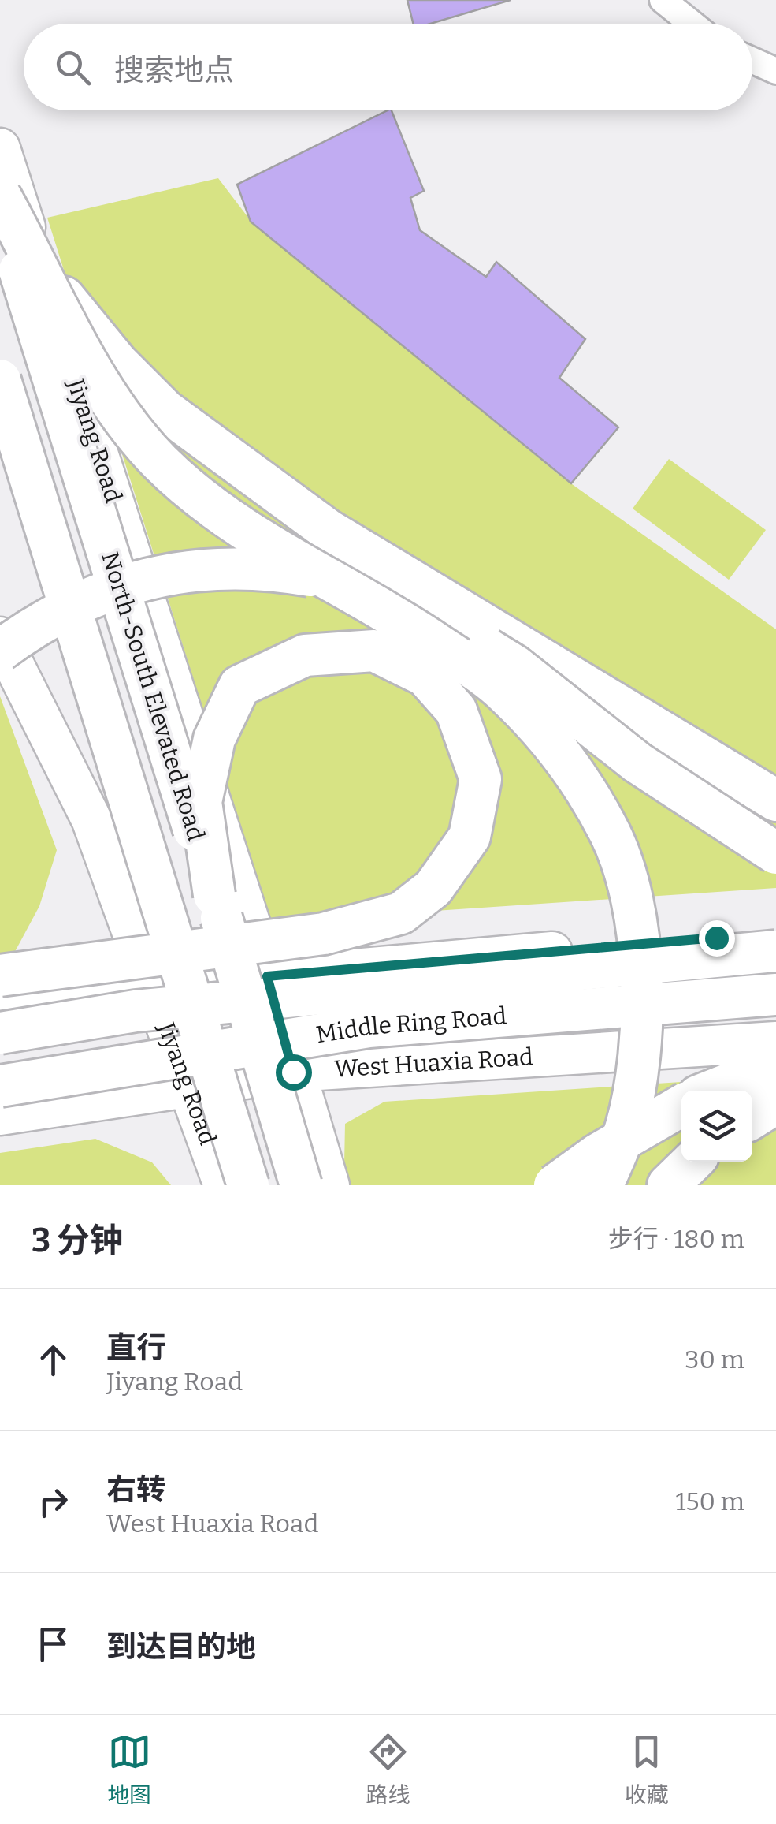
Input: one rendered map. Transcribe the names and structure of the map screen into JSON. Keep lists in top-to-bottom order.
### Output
{
  "streets": {
    "highway": ["North-South Elevated Road", "Middle Ring Road"],
    "main road": ["Jiyang Road", "West Huaxia Road"]
  },
  "crossings": [
    ["Jiyang Road", "West Huaxia Road"]
  ],
  "page": {
    "search": "搜索地点",
    "heading": ["3 分钟", "步行 · 180 m"],
    "list": [
      ["直行", "Jiyang Road", "30 m"],
      ["右转", "West Huaxia Road", "150 m"],
      "到达目的地"
    ],
    "nav": ["地图", "路线", "收藏"]
  }
}
